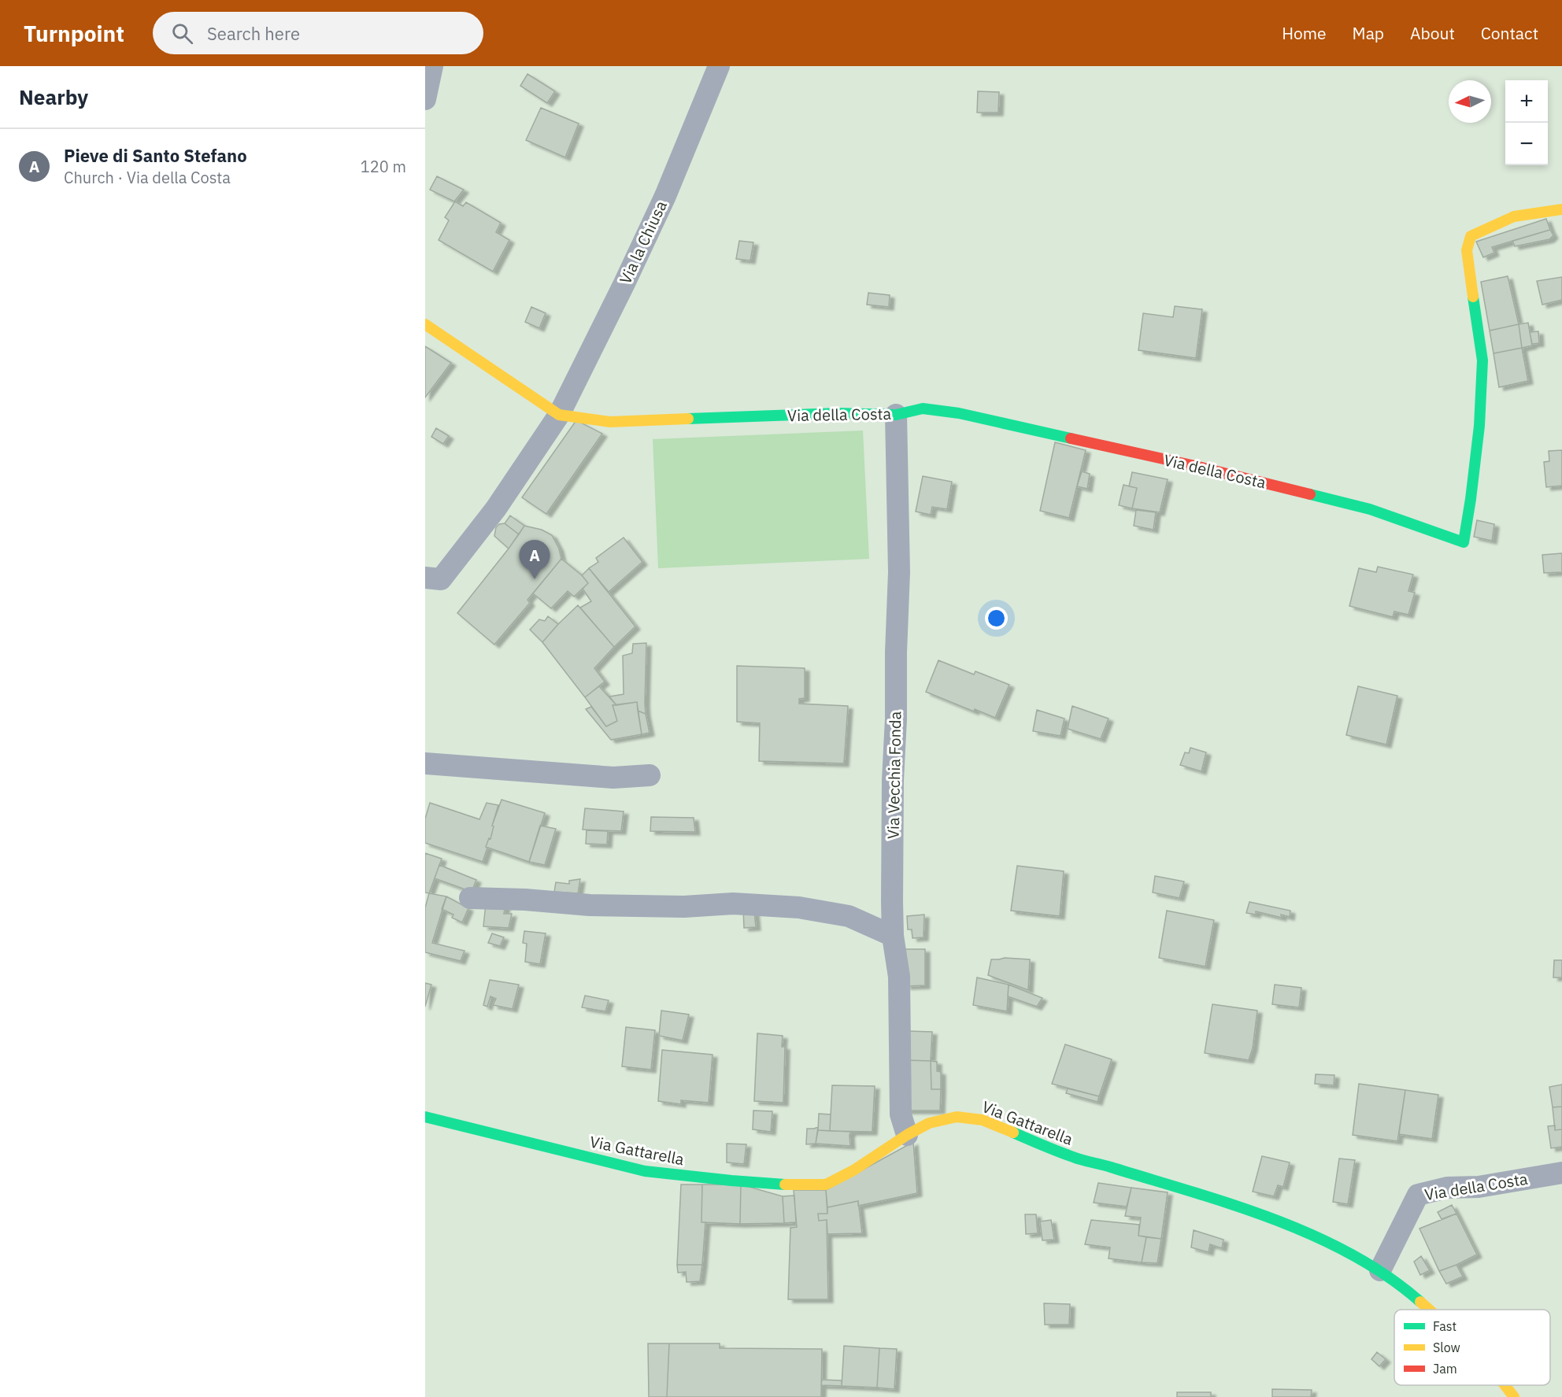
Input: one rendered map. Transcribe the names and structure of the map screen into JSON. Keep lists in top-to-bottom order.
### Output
{
  "streets": {
    "street": [
      "Via la Chiusa",
      "Via della Costa",
      "Via Vecchia Fonda",
      "Via Gattarella"
    ]
  },
  "crossings": [
    ["Via la Chiusa", "Via della Costa"],
    ["Via della Costa", "Via Vecchia Fonda"],
    ["Via della Costa", "Via Gattarella"],
    ["Via Vecchia Fonda", "Via Gattarella"]
  ],
  "legend": ["Fast", "Slow", "Jam"],
  "north": "left",
  "page": {
    "header": "Turnpoint",
    "search": "Search here",
    "nav": [
      "Home",
      "Map",
      "About",
      "Contact"
    ],
    "heading": "Nearby",
    "map_buttons": ["+", "−"],
    "list": [
      {
        "mark": "A",
        "name": "Pieve di Santo Stefano",
        "note": "Church · Via della Costa",
        "value": "120 m"
      }
    ],
    "pins": "A"
  }
}
